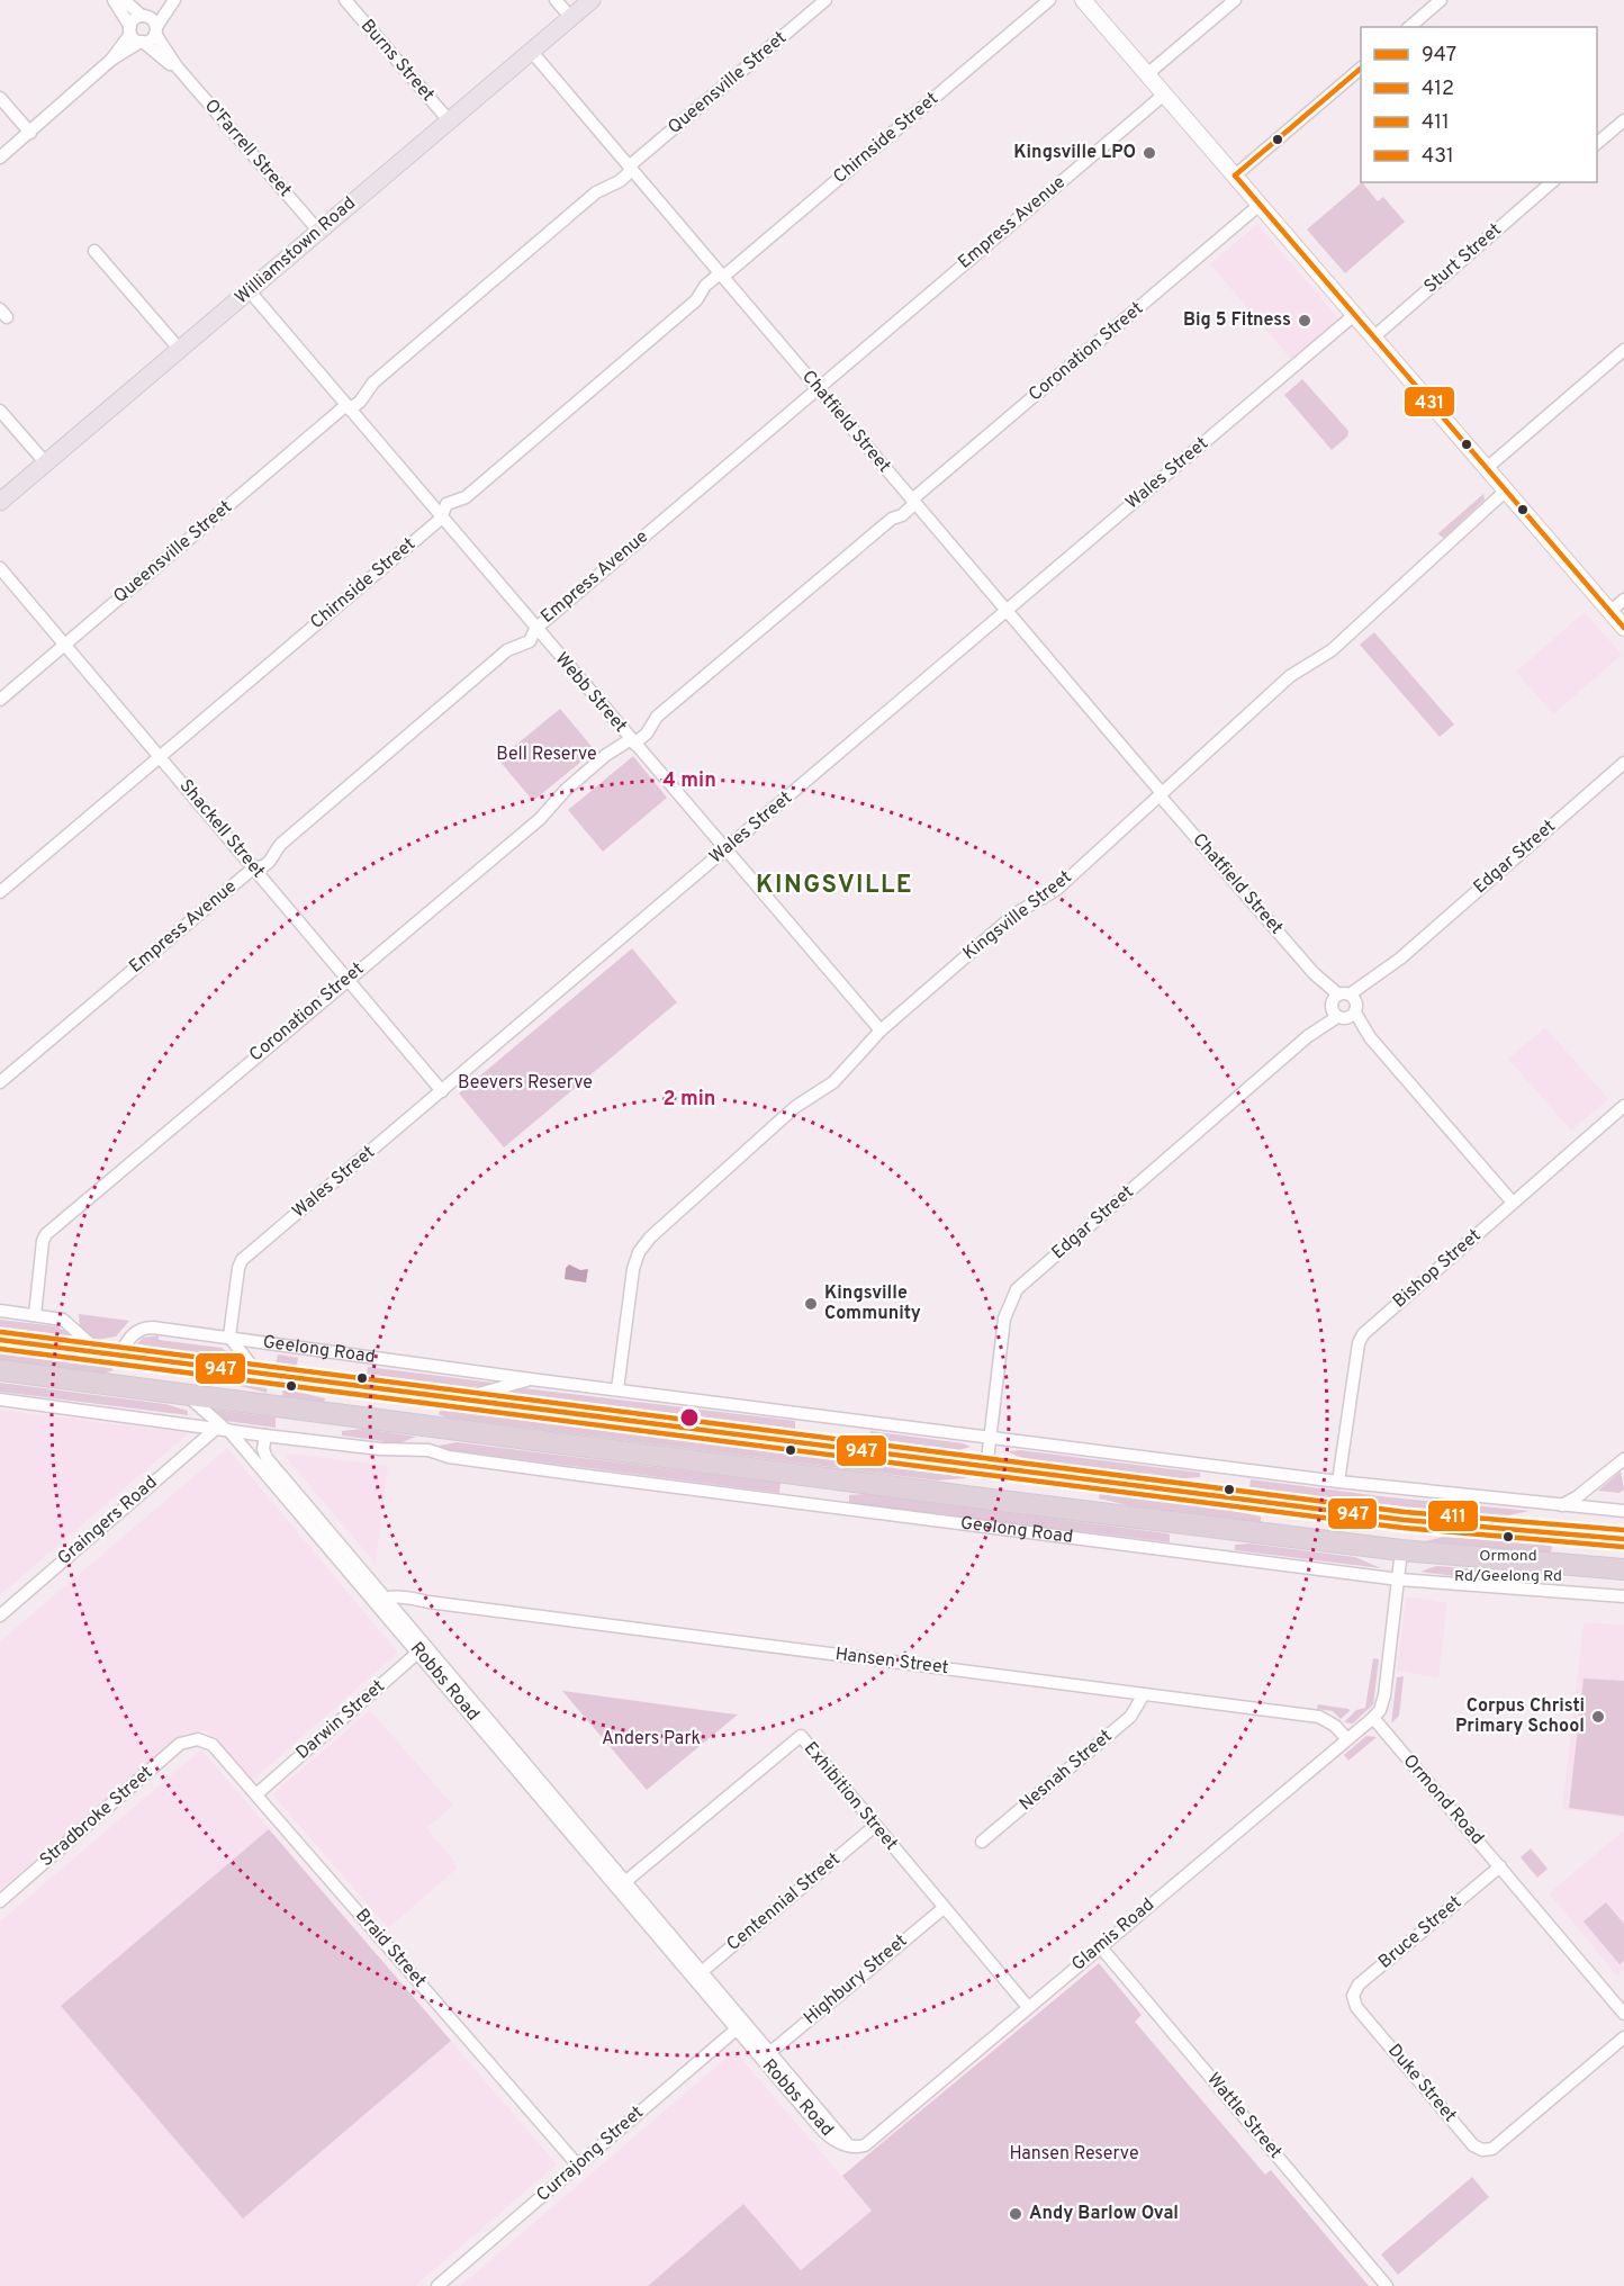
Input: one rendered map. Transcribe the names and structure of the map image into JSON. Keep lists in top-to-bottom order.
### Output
{
  "streets": {
    "highway": ["Geelong Road"],
    "main road": ["Williamstown Road"],
    "street": [
      "Burns Street",
      "Queensville Street",
      "Chirnside Street",
      "O'Farrell Street",
      "Empress Avenue",
      "Sturt Street",
      "Coronation Street",
      "Chatfield Street",
      "Wales Street",
      "Webb Street",
      "Shackell Street",
      "Edgar Street",
      "Kingsville Street",
      "Bishop Street",
      "Graingers Road",
      "Hansen Street",
      "Robbs Road",
      "Darwin Street",
      "Nesnah Street",
      "Exhibition Street",
      "Ormond Road",
      "Stradbroke Street",
      "Centennial Street",
      "Bruce Street",
      "Glamis Road",
      "Braid Street",
      "Highbury Street",
      "Duke Street",
      "Wattle Street",
      "Currajong Street"
    ]
  },
  "crossings": [
    ["Burns Street", "Williamstown Road"],
    ["Queensville Street", "Chatfield Street"],
    ["Queensville Street", "Webb Street"],
    ["Queensville Street", "Shackell Street"],
    ["Chirnside Street", "Chatfield Street"],
    ["Chirnside Street", "Webb Street"],
    ["Chirnside Street", "Shackell Street"],
    ["O'Farrell Street", "Williamstown Road"],
    ["Empress Avenue", "Chatfield Street"],
    ["Empress Avenue", "Webb Street"],
    ["Empress Avenue", "Shackell Street"],
    ["Williamstown Road", "Chatfield Street"],
    ["Williamstown Road", "Webb Street"],
    ["Coronation Street", "Chatfield Street"],
    ["Coronation Street", "Webb Street"],
    ["Coronation Street", "Shackell Street"],
    ["Chatfield Street", "Wales Street"],
    ["Chatfield Street", "Edgar Street"],
    ["Chatfield Street", "Kingsville Street"],
    ["Chatfield Street", "Bishop Street"],
    ["Wales Street", "Webb Street"],
    ["Wales Street", "Shackell Street"],
    ["Wales Street", "Geelong Road"],
    ["Webb Street", "Kingsville Street"],
    ["Edgar Street", "Geelong Road"],
    ["Kingsville Street", "Geelong Road"],
    ["Bishop Street", "Geelong Road"],
    ["Geelong Road", "Graingers Road"],
    ["Geelong Road", "Robbs Road"],
    ["Graingers Road", "Robbs Road"],
    ["Hansen Street", "Robbs Road"],
    ["Hansen Street", "Nesnah Street"],
    ["Hansen Street", "Glamis Road"],
    ["Robbs Road", "Darwin Street"],
    ["Robbs Road", "Exhibition Street"],
    ["Robbs Road", "Centennial Street"],
    ["Robbs Road", "Glamis Road"],
    ["Robbs Road", "Highbury Street"],
    ["Robbs Road", "Currajong Street"],
    ["Darwin Street", "Braid Street"],
    ["Exhibition Street", "Centennial Street"],
    ["Exhibition Street", "Glamis Road"],
    ["Exhibition Street", "Highbury Street"],
    ["Ormond Road", "Bruce Street"],
    ["Ormond Road", "Glamis Road"],
    ["Stradbroke Street", "Braid Street"],
    ["Bruce Street", "Duke Street"],
    ["Glamis Road", "Wattle Street"],
    ["Braid Street", "Currajong Street"]
  ],
  "districts": ["KINGSVILLE"],
  "parks": [
    "Bell Reserve",
    "Beevers Reserve",
    "Anders Park",
    "Hansen Reserve"
  ],
  "places": [
    "Kingsville LPO",
    "Big 5 Fitness",
    "Kingsville Community",
    "Ormond Rd/Geelong Rd",
    "Corpus Christi Primary School",
    "Andy Barlow Oval"
  ],
  "lines": [
    "transit line 431",
    "transit line 411",
    "transit line 947",
    "transit line 412"
  ],
  "legend": [
    "947",
    "412",
    "411",
    "431"
  ],
  "rings": ["4 min", "2 min"]
}
